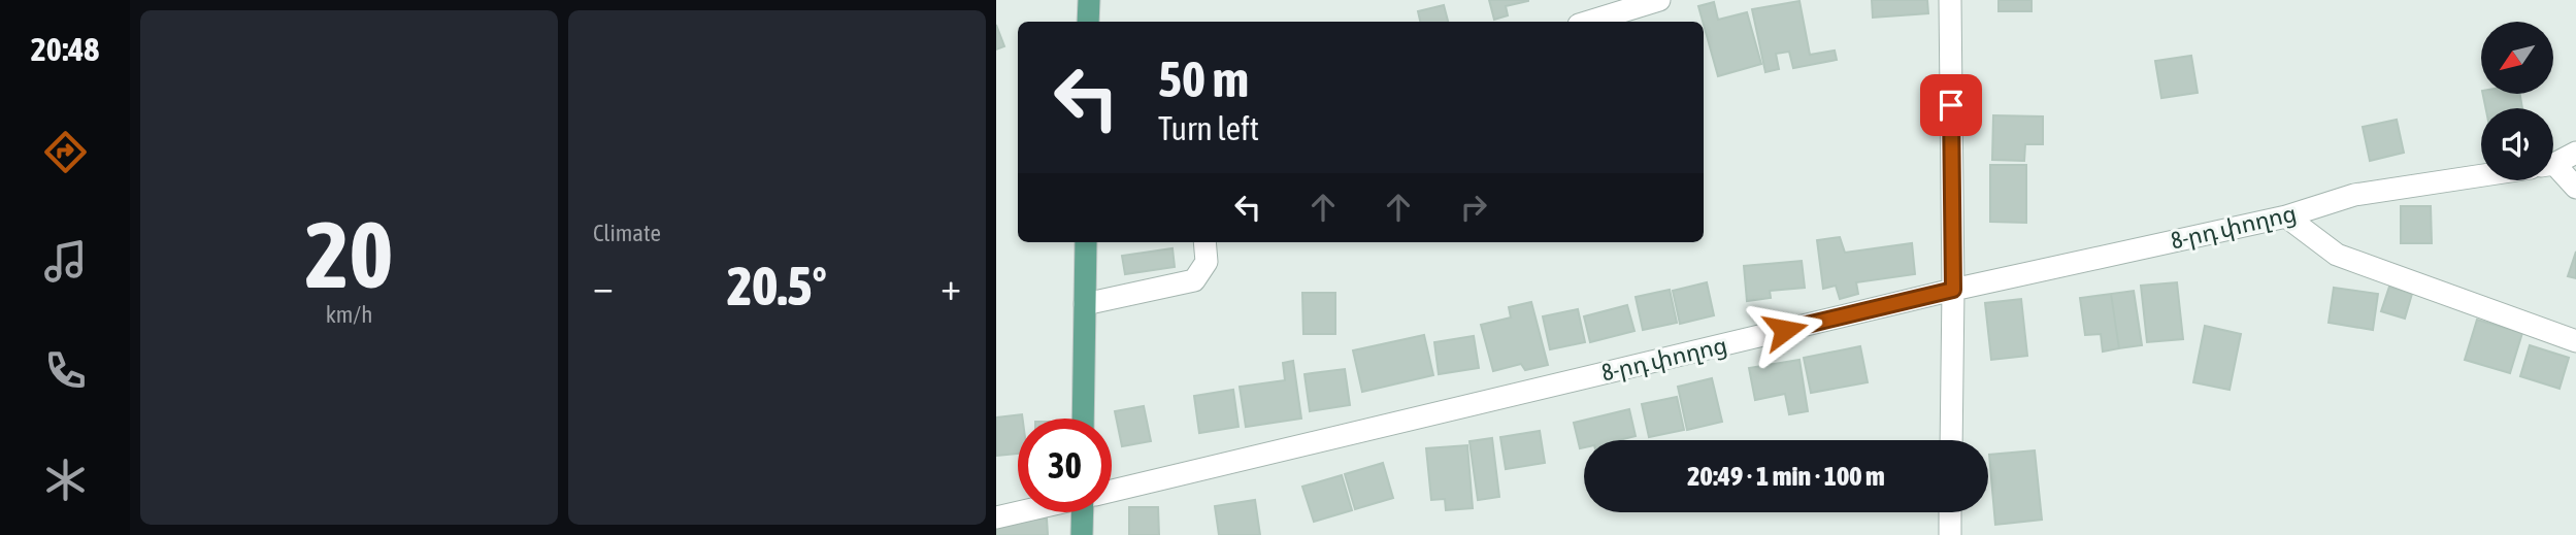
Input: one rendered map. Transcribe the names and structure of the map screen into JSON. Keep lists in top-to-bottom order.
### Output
{
  "streets": {
    "street": ["8-րդ փողոց"]
  },
  "north": "bottom left",
  "page": {
    "tabs": "20:48",
    "tile": [
      ["20", "km/h"],
      "Climate"
    ],
    "turn": ["50 m", "Turn left"],
    "heat": ["−", "20.5°", "+"],
    "limit": "30",
    "trip": "20:49 · 1 min · 100 m"
  }
}
